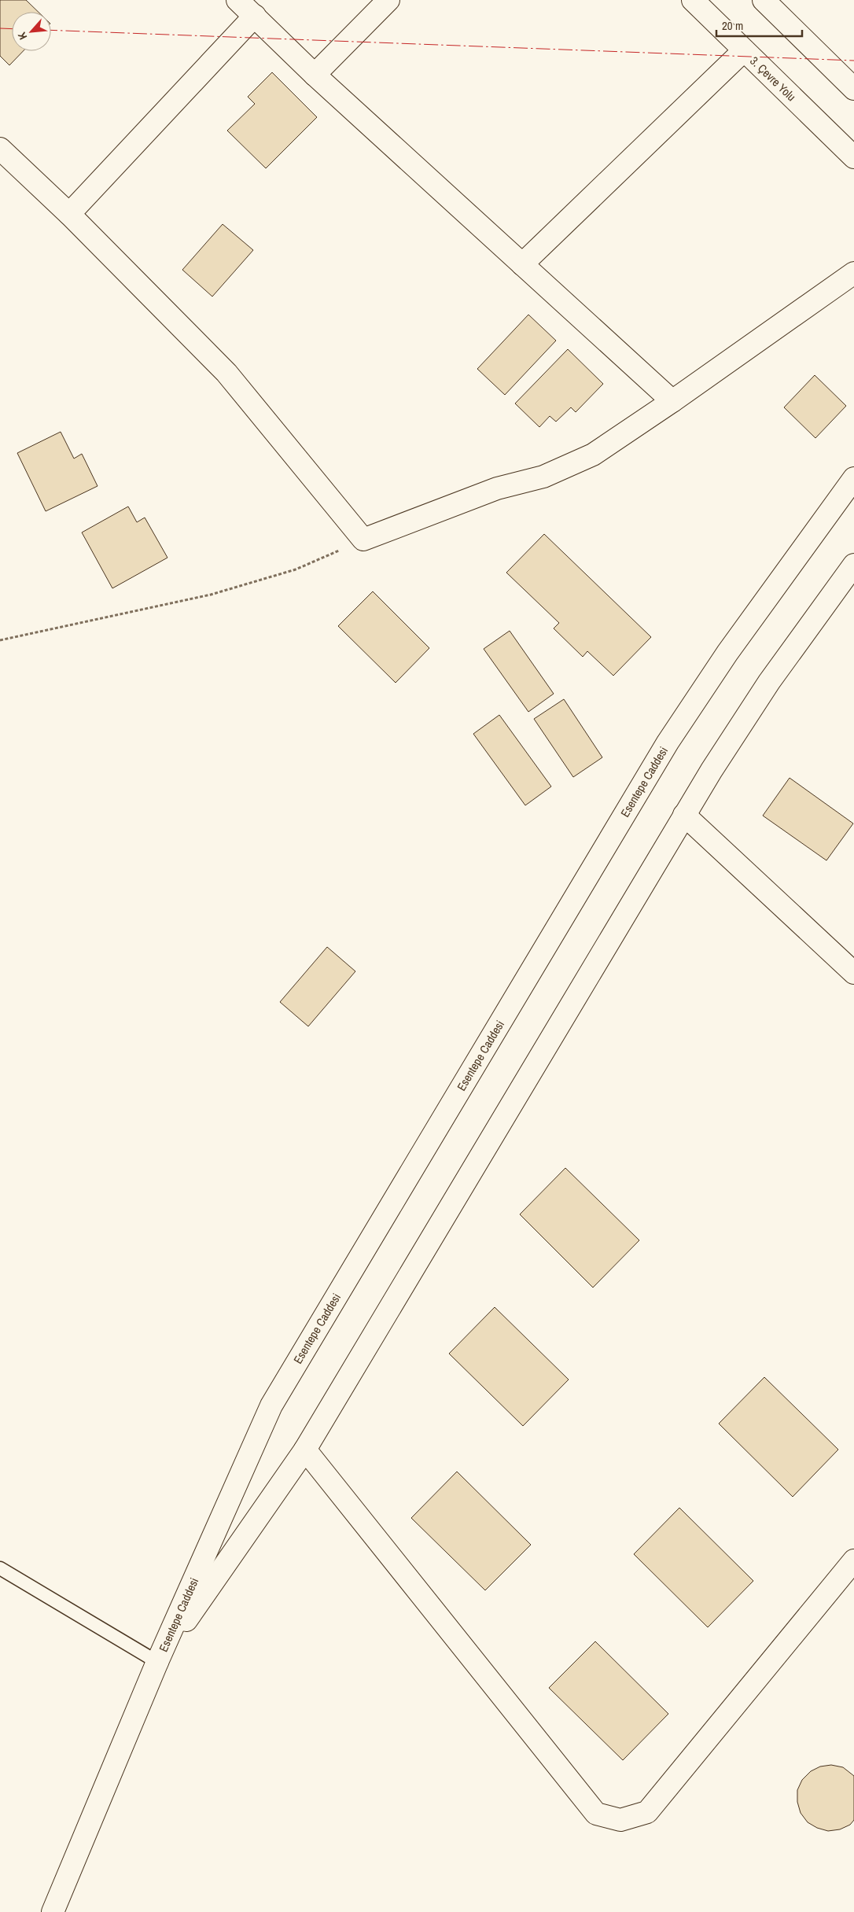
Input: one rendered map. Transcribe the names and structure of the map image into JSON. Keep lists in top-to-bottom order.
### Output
{
  "streets": {
    "street": ["3. Çevre Yolu", "Esentepe Caddesi"]
  },
  "scale_bar": "20 m",
  "north": "bottom left"
}
